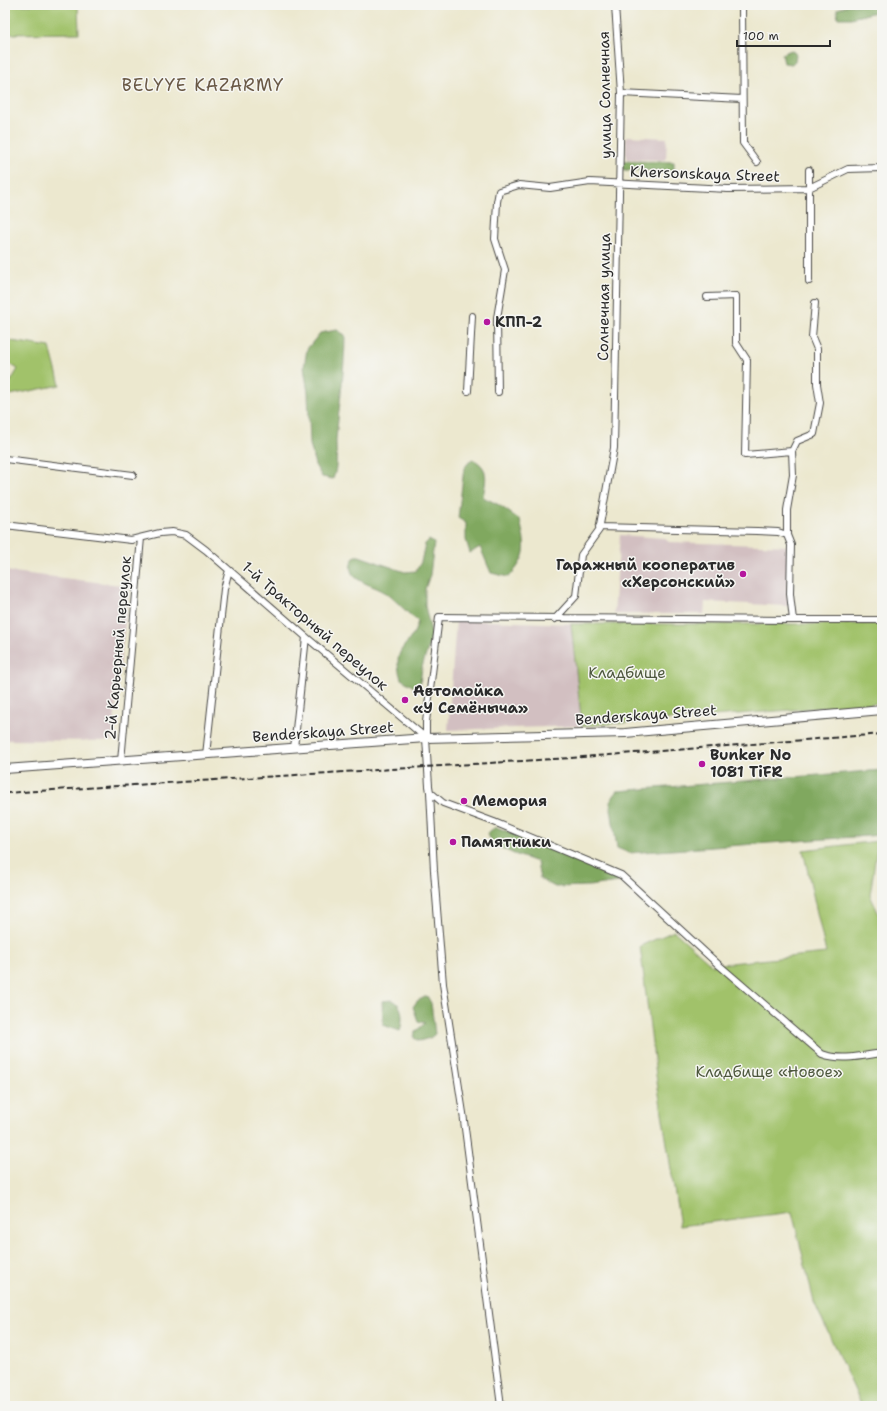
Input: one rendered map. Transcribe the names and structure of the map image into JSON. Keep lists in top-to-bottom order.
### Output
{
  "streets": {
    "main road": ["Benderskaya Street"],
    "street": [
      "улица Солнечная",
      "Khersonskaya Street",
      "Солнечная улица",
      "1-й Тракторный переулок",
      "2-й Карьерный переулок"
    ]
  },
  "crossings": [
    ["улица Солнечная", "Khersonskaya Street"],
    ["улица Солнечная", "Солнечная улица"],
    ["Khersonskaya Street", "Солнечная улица"],
    ["1-й Тракторный переулок", "2-й Карьерный переулок"],
    ["1-й Тракторный переулок", "Benderskaya Street"],
    ["2-й Карьерный переулок", "Benderskaya Street"]
  ],
  "districts": ["BELYYE KAZARMY"],
  "parks": ["Кладбище", "Кладбище «Новое»"],
  "places": [
    "КПП-2",
    "Гаражный кооператив «Херсонский»",
    "Автомойка «У Семёныча»",
    "Bunker No 1081 TiFR",
    "Мемория",
    "Памятники"
  ],
  "scale_bar": "100 m"
}
